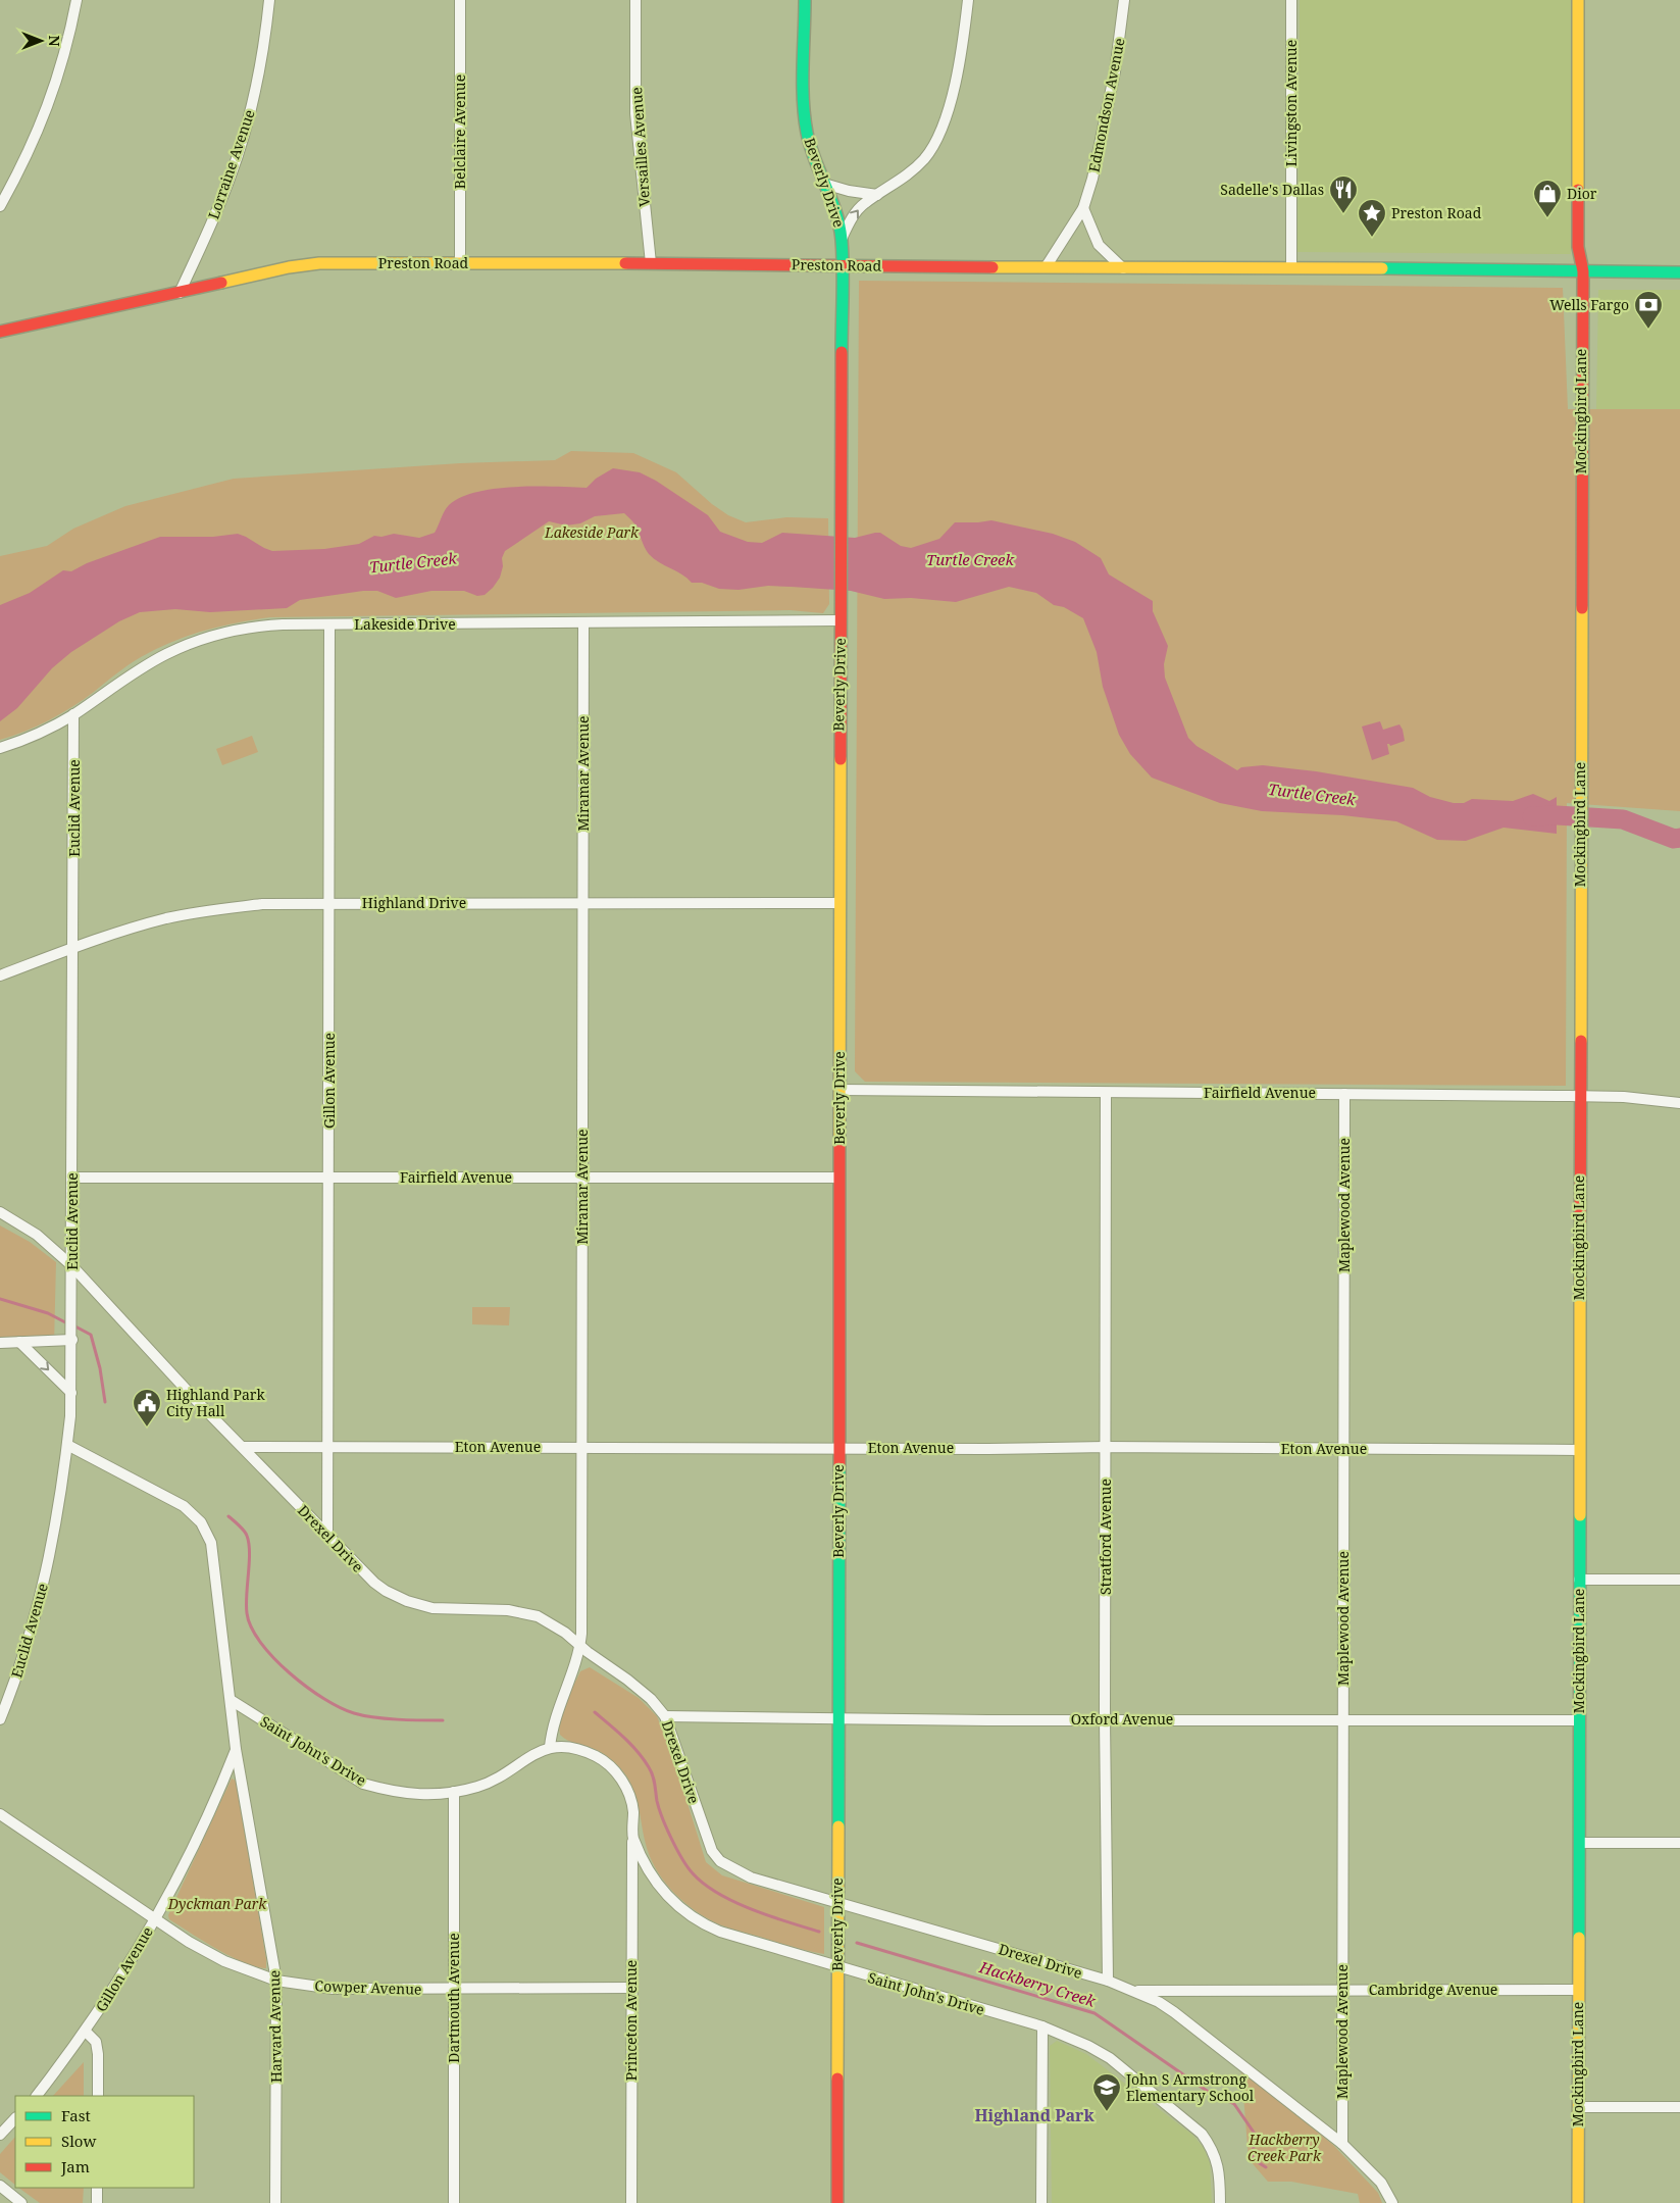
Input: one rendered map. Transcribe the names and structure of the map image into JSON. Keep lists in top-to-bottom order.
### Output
{
  "streets": {
    "main road": ["Beverly Drive", "Preston Road", "Mockingbird Lane"],
    "street": [
      "Livingston Avenue",
      "Edmondson Avenue",
      "Belclaire Avenue",
      "Versailles Avenue",
      "Lorraine Avenue",
      "Lakeside Drive",
      "Miramar Avenue",
      "Euclid Avenue",
      "Highland Drive",
      "Gillon Avenue",
      "Fairfield Avenue",
      "Maplewood Avenue",
      "Eton Avenue",
      "Stratford Avenue",
      "Drexel Drive",
      "Oxford Avenue",
      "Saint John's Drive",
      "Cowper Avenue",
      "Cambridge Avenue",
      "Dartmouth Avenue",
      "Princeton Avenue",
      "Harvard Avenue"
    ]
  },
  "crossings": [
    ["Livingston Avenue", "Preston Road"],
    ["Edmondson Avenue", "Preston Road"],
    ["Belclaire Avenue", "Preston Road"],
    ["Versailles Avenue", "Preston Road"],
    ["Lorraine Avenue", "Preston Road"],
    ["Beverly Drive", "Preston Road"],
    ["Beverly Drive", "Lakeside Drive"],
    ["Beverly Drive", "Highland Drive"],
    ["Beverly Drive", "Fairfield Avenue"],
    ["Beverly Drive", "Eton Avenue"],
    ["Beverly Drive", "Drexel Drive"],
    ["Beverly Drive", "Oxford Avenue"],
    ["Beverly Drive", "Saint John's Drive"],
    ["Preston Road", "Mockingbird Lane"],
    ["Mockingbird Lane", "Fairfield Avenue"],
    ["Mockingbird Lane", "Eton Avenue"],
    ["Mockingbird Lane", "Oxford Avenue"],
    ["Mockingbird Lane", "Cambridge Avenue"],
    ["Lakeside Drive", "Miramar Avenue"],
    ["Lakeside Drive", "Euclid Avenue"],
    ["Lakeside Drive", "Gillon Avenue"],
    ["Miramar Avenue", "Highland Drive"],
    ["Miramar Avenue", "Fairfield Avenue"],
    ["Miramar Avenue", "Eton Avenue"],
    ["Miramar Avenue", "Drexel Drive"],
    ["Miramar Avenue", "Saint John's Drive"],
    ["Euclid Avenue", "Highland Drive"],
    ["Euclid Avenue", "Fairfield Avenue"],
    ["Euclid Avenue", "Drexel Drive"],
    ["Highland Drive", "Gillon Avenue"],
    ["Gillon Avenue", "Fairfield Avenue"],
    ["Gillon Avenue", "Eton Avenue"],
    ["Gillon Avenue", "Drexel Drive"],
    ["Gillon Avenue", "Cowper Avenue"],
    ["Gillon Avenue", "Harvard Avenue"],
    ["Fairfield Avenue", "Maplewood Avenue"],
    ["Fairfield Avenue", "Stratford Avenue"],
    ["Maplewood Avenue", "Eton Avenue"],
    ["Maplewood Avenue", "Drexel Drive"],
    ["Maplewood Avenue", "Oxford Avenue"],
    ["Maplewood Avenue", "Cambridge Avenue"],
    ["Eton Avenue", "Stratford Avenue"],
    ["Eton Avenue", "Drexel Drive"],
    ["Stratford Avenue", "Drexel Drive"],
    ["Stratford Avenue", "Oxford Avenue"],
    ["Drexel Drive", "Oxford Avenue"],
    ["Drexel Drive", "Cambridge Avenue"],
    ["Saint John's Drive", "Dartmouth Avenue"],
    ["Saint John's Drive", "Princeton Avenue"],
    ["Saint John's Drive", "Harvard Avenue"],
    ["Cowper Avenue", "Dartmouth Avenue"],
    ["Cowper Avenue", "Princeton Avenue"],
    ["Cowper Avenue", "Harvard Avenue"]
  ],
  "districts": ["Highland Park"],
  "water": ["Turtle Creek", "Hackberry Creek"],
  "parks": ["Lakeside Park", "Dyckman Park", "Hackberry Creek Park"],
  "places": {
    "restaurant": ["Sadelle's Dallas"],
    "shop": ["Dior"],
    "place": ["Preston Road"],
    "bank": ["Wells Fargo"],
    "public building": ["Highland Park City Hall"],
    "school or university": ["John S Armstrong Elementary School"]
  },
  "legend": ["Fast", "Slow", "Jam"],
  "north": "right"
}
